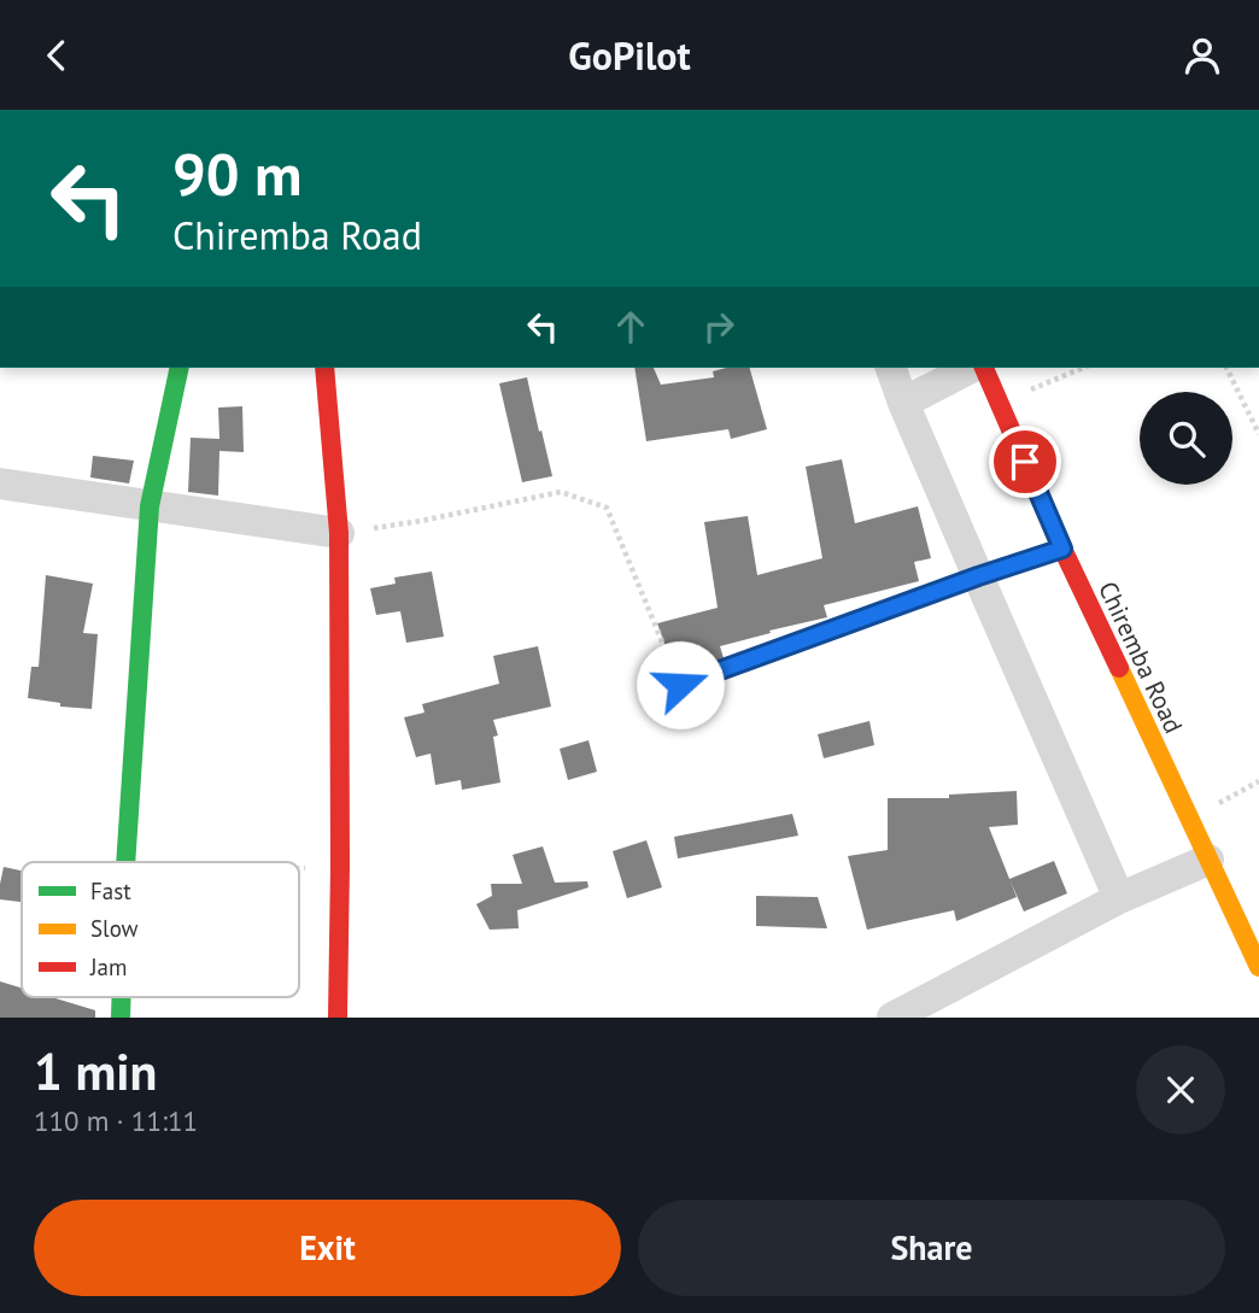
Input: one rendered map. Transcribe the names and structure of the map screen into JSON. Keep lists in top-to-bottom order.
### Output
{
  "streets": {
    "street": ["Chiremba Road"]
  },
  "legend": ["Fast", "Slow", "Jam"],
  "page": {
    "header": "GoPilot",
    "turn": ["90 m", "Chiremba Road"],
    "heading": ["1 min", "110 m · 11:11"],
    "buttons": ["Exit", "Share"]
  }
}
